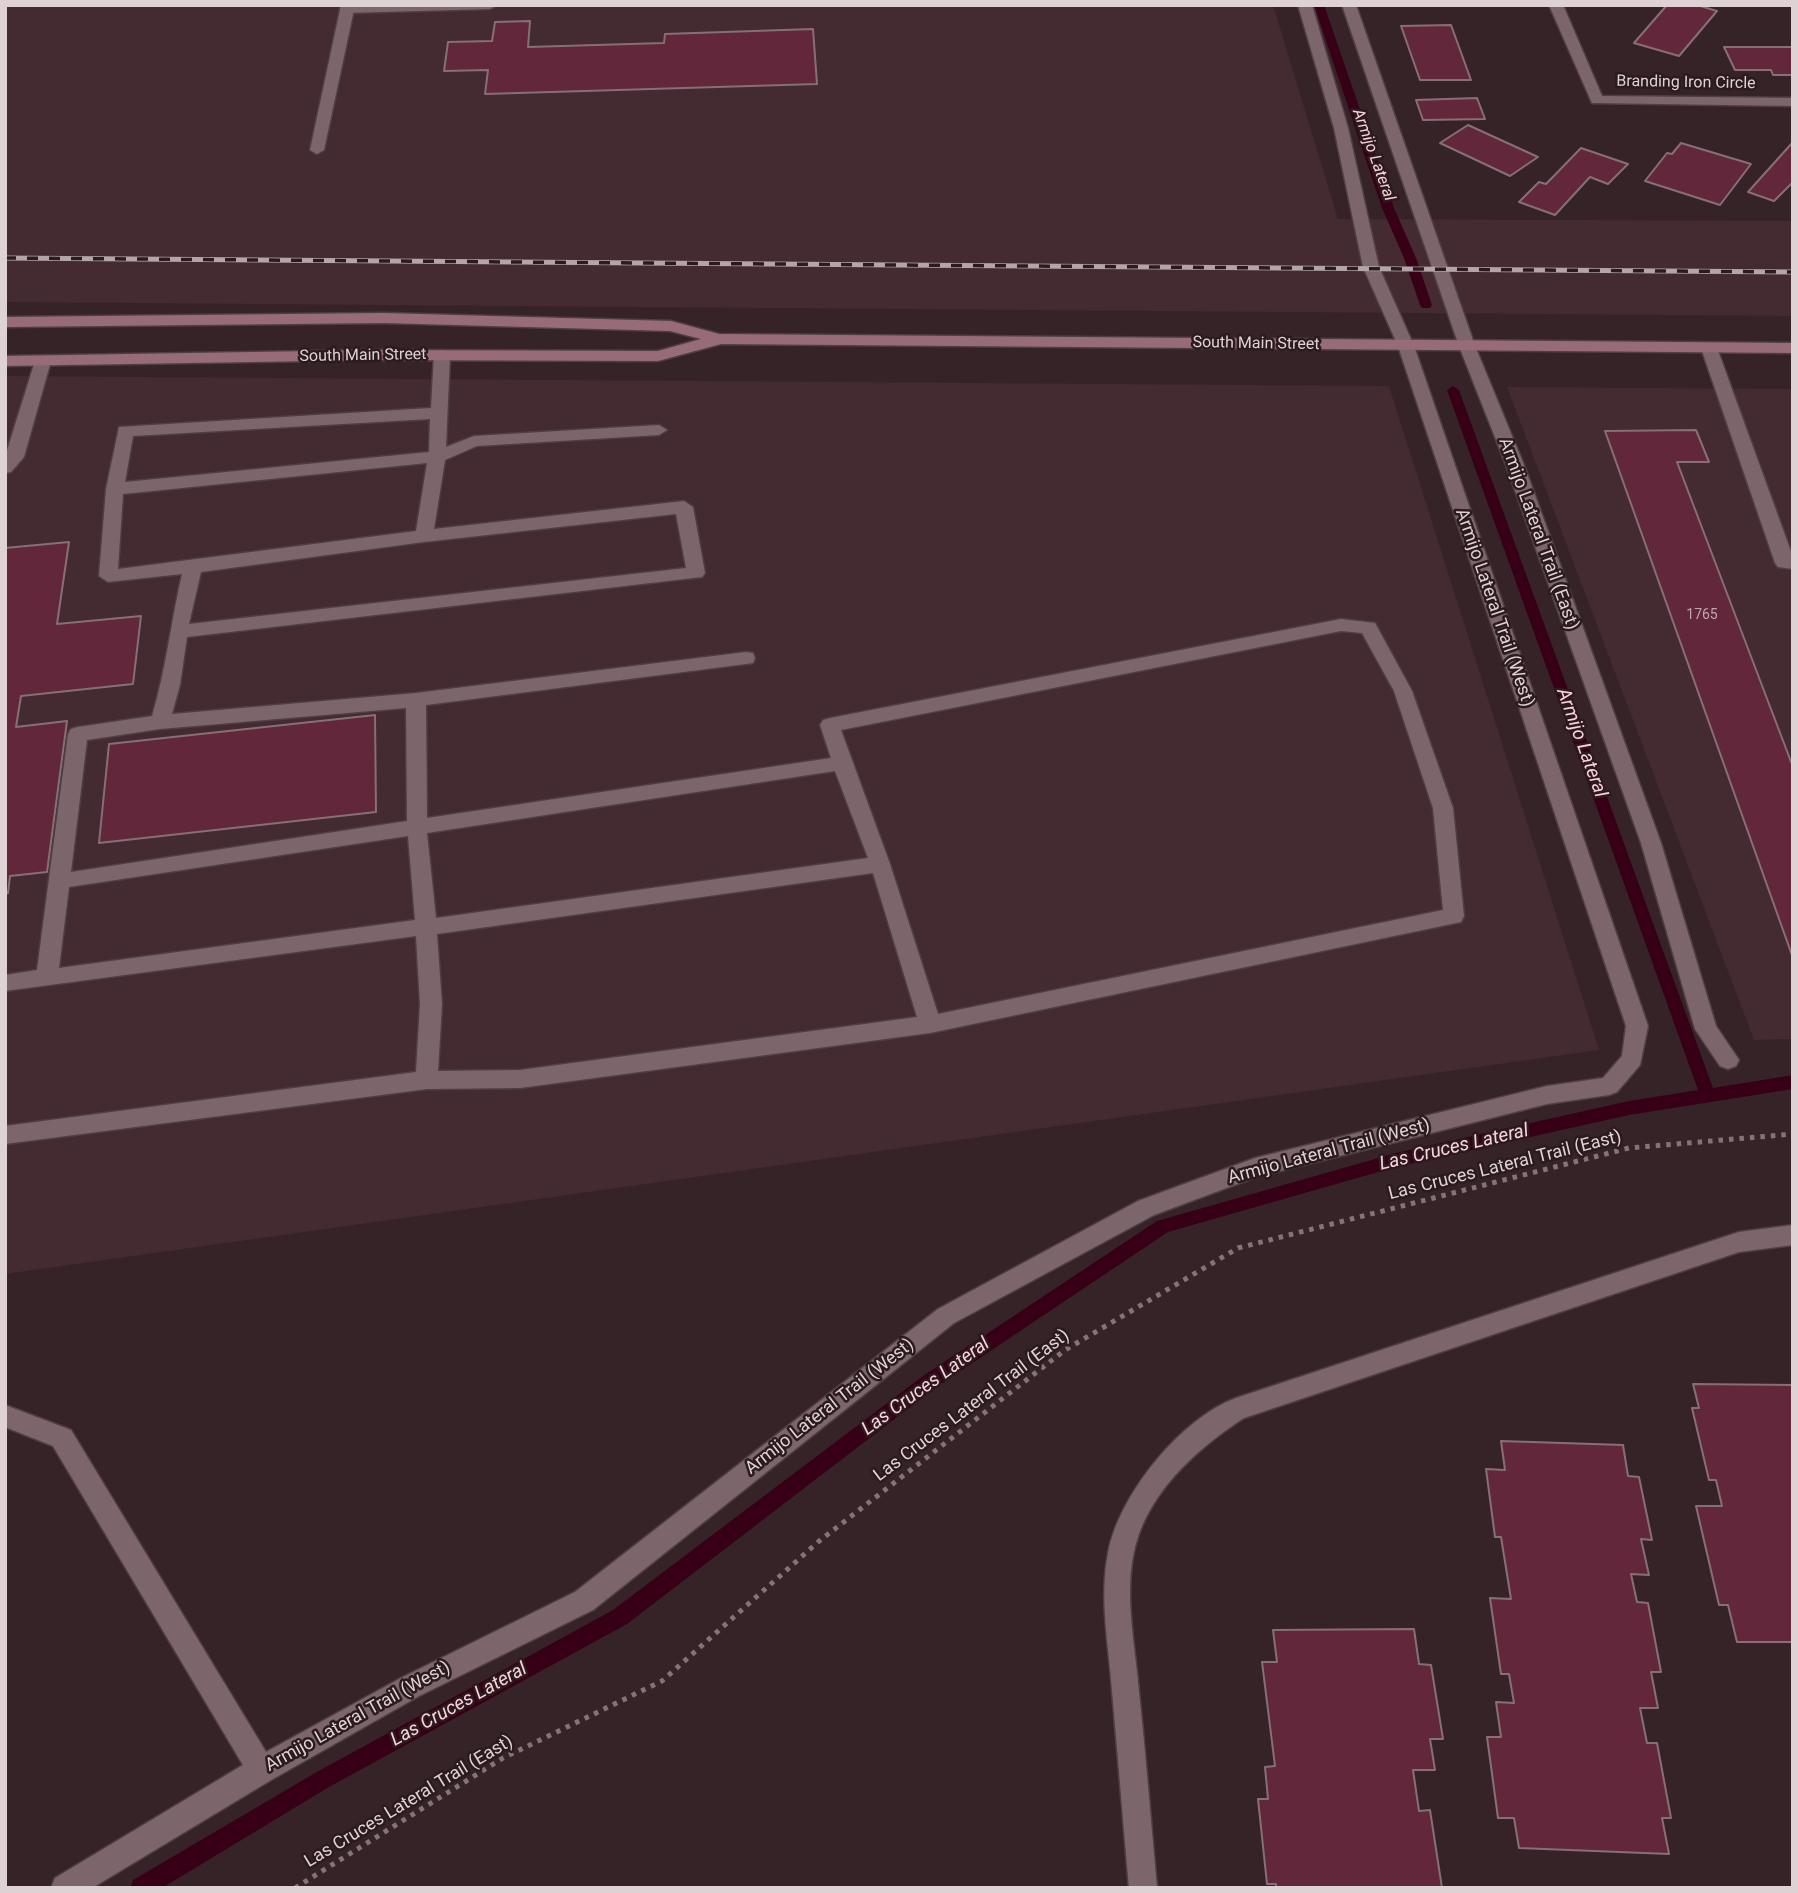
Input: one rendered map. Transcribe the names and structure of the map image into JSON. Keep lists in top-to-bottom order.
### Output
{
  "streets": {
    "main road": ["South Main Street"],
    "street": ["Branding Iron Circle", "Armijo Lateral Trail (East)", "Armijo Lateral Trail (West)"],
    "path": ["Las Cruces Lateral Trail (East)"]
  },
  "crossings": [
    ["South Main Street", "Armijo Lateral Trail (East)"],
    ["South Main Street", "Armijo Lateral Trail (West)"]
  ],
  "water": ["Armijo Lateral", "Las Cruces Lateral"],
  "house_numbers": ["1765"]
}
